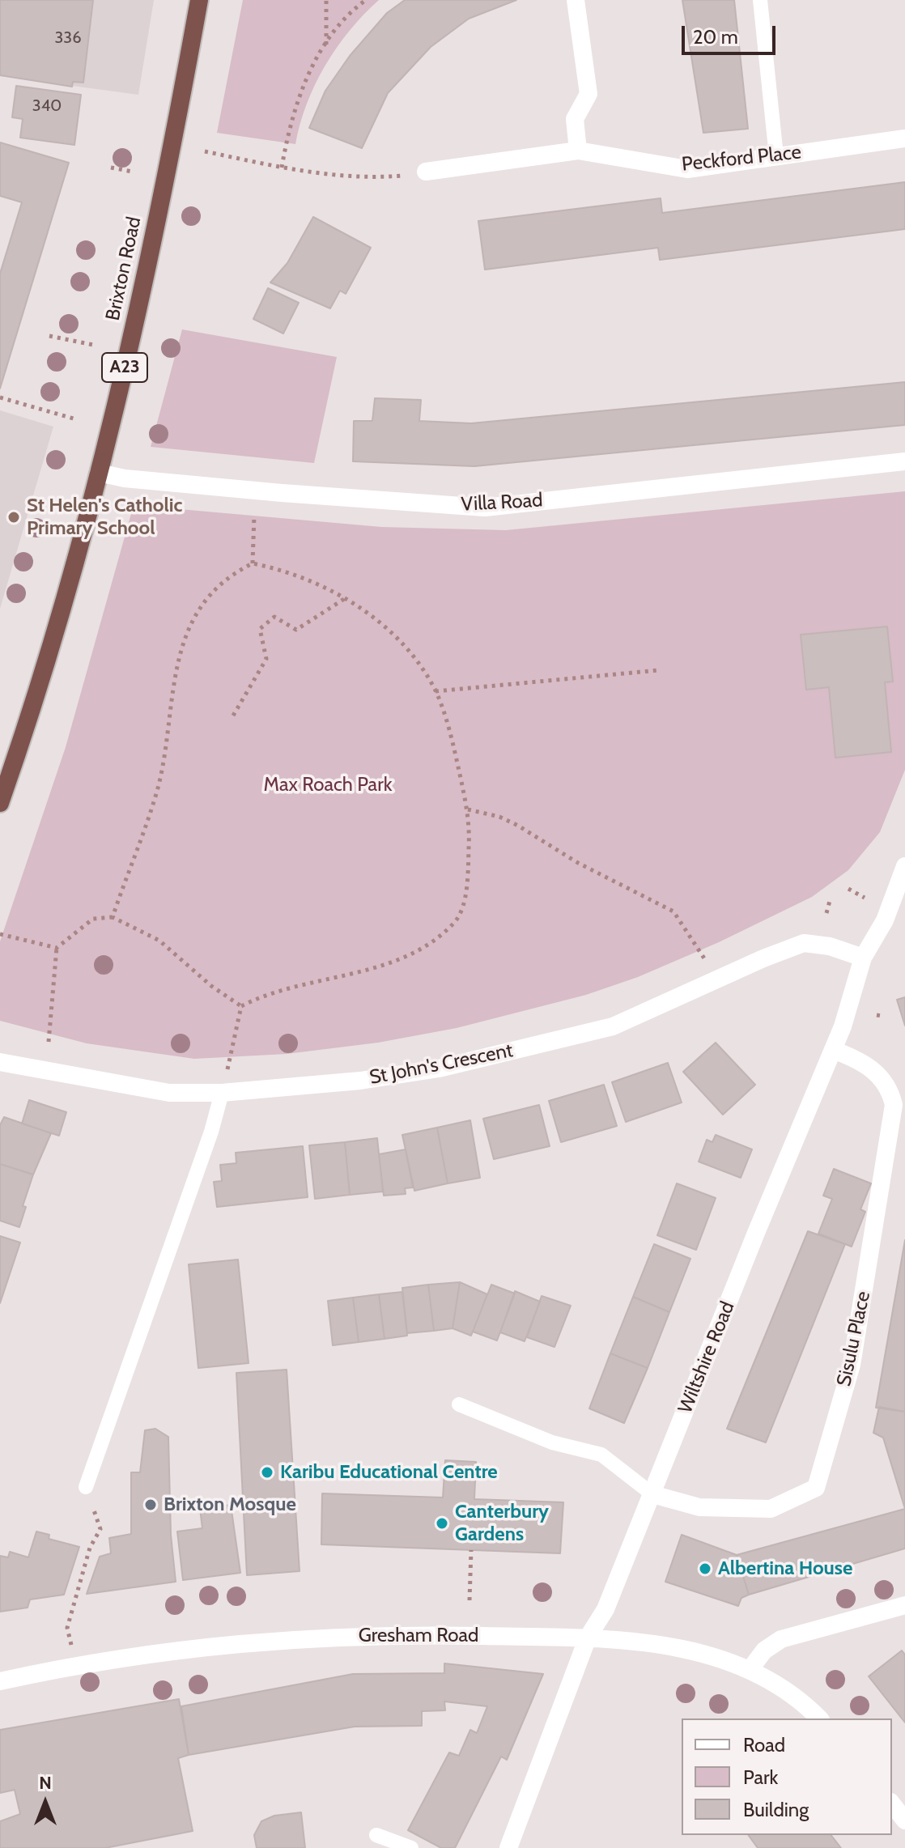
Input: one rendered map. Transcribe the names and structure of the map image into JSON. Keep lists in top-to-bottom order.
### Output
{
  "streets": {
    "highway": ["Brixton Road", "A23"],
    "street": [
      "Peckford Place",
      "Villa Road",
      "St John's Crescent",
      "Sisulu Place",
      "Wiltshire Road",
      "Gresham Road"
    ]
  },
  "crossings": [
    ["Brixton Road", "Villa Road"],
    ["St John's Crescent", "Wiltshire Road"],
    ["Sisulu Place", "Wiltshire Road"],
    ["Wiltshire Road", "Gresham Road"]
  ],
  "parks": ["Max Roach Park"],
  "places": [
    "St Helen's Catholic Primary School",
    "Karibu Educational Centre",
    "Brixton Mosque",
    "Canterbury Gardens",
    "Albertina House"
  ],
  "house_numbers": ["336", "340"],
  "legend": ["Road", "Park", "Building"],
  "scale_bar": "20 m",
  "north": "top"
}
